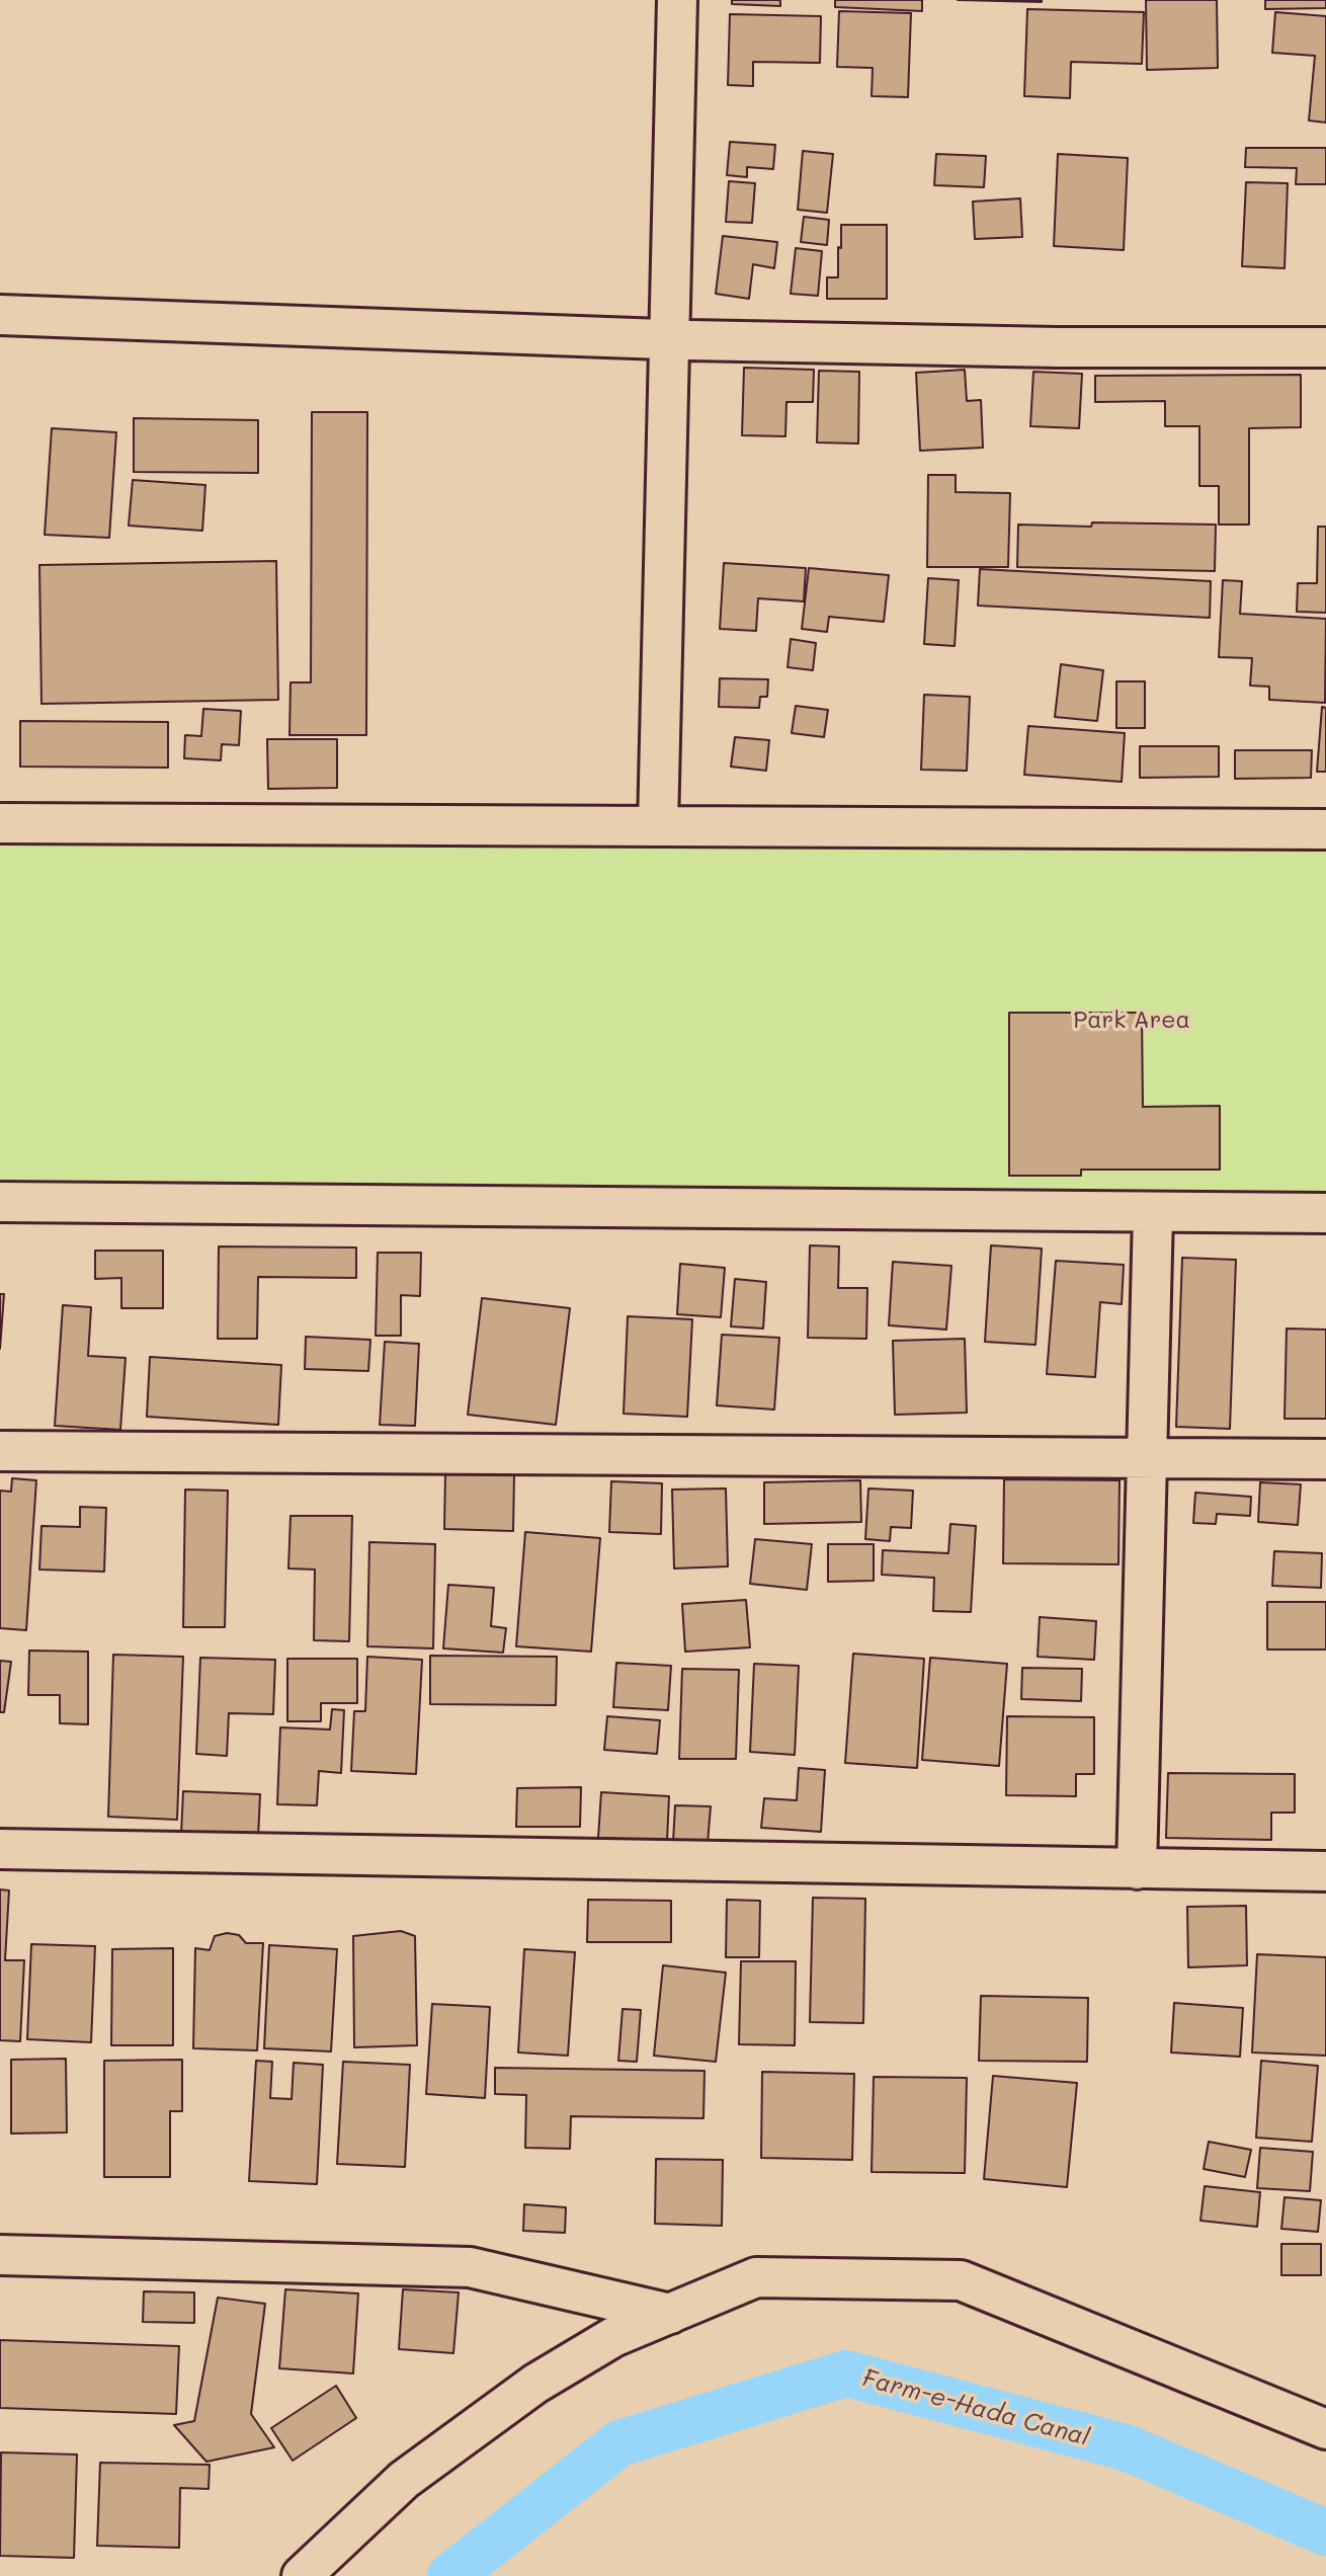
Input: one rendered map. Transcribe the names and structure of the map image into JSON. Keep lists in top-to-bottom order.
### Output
{
  "water": ["Farm-e-Hada Canal"],
  "parks": ["Park Area"]
}
